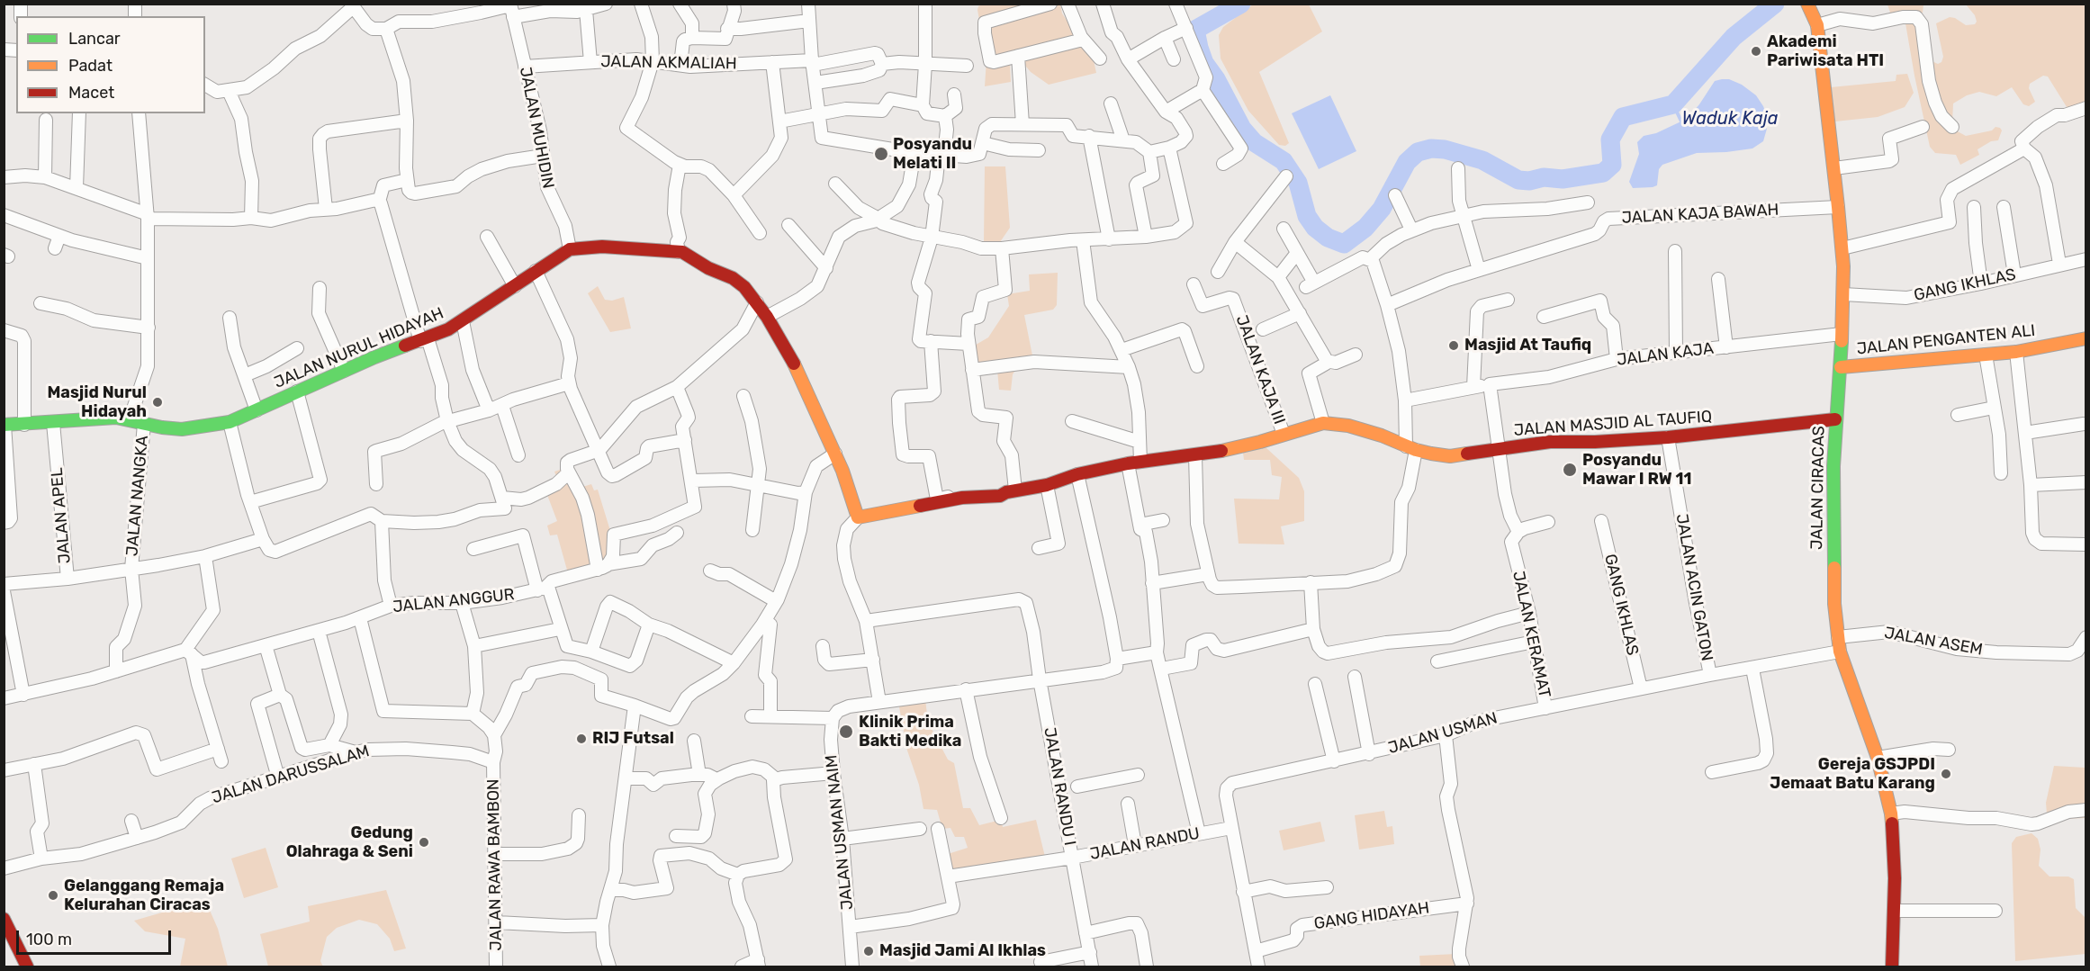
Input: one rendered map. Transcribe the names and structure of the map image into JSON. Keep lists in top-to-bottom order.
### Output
{
  "streets": {
    "street": [
      "JALAN AKMALIAH",
      "JALAN MUHIDIN",
      "JALAN KAJA BAWAH",
      "GANG IKHLAS",
      "JALAN PENGANTEN ALI",
      "JALAN NURUL HIDAYAH",
      "JALAN KAJA",
      "JALAN KAJA III",
      "JALAN MASJID AL TAUFIQ",
      "JALAN CIRACAS",
      "JALAN NANGKA",
      "JALAN APEL",
      "JALAN ACIN GATON",
      "JALAN ANGGUR",
      "JALAN KERAMAT",
      "JALAN ASEM",
      "JALAN USMAN",
      "JALAN DARUSSALAM",
      "JALAN RANDU I",
      "JALAN USMAN NAIM",
      "JALAN RANDU",
      "JALAN RAWA BAMBON",
      "GANG HIDAYAH"
    ]
  },
  "crossings": [
    ["JALAN AKMALIAH", "JALAN MUHIDIN"],
    ["JALAN MUHIDIN", "JALAN NURUL HIDAYAH"],
    ["JALAN KAJA BAWAH", "JALAN CIRACAS"],
    ["GANG IKHLAS", "JALAN CIRACAS"],
    ["GANG IKHLAS", "JALAN USMAN"],
    ["JALAN PENGANTEN ALI", "JALAN CIRACAS"],
    ["JALAN NURUL HIDAYAH", "JALAN MASJID AL TAUFIQ"],
    ["JALAN NURUL HIDAYAH", "JALAN NANGKA"],
    ["JALAN NURUL HIDAYAH", "JALAN APEL"],
    ["JALAN KAJA", "JALAN CIRACAS"],
    ["JALAN KAJA III", "JALAN MASJID AL TAUFIQ"],
    ["JALAN MASJID AL TAUFIQ", "JALAN CIRACAS"],
    ["JALAN MASJID AL TAUFIQ", "JALAN ACIN GATON"],
    ["JALAN CIRACAS", "JALAN ASEM"],
    ["JALAN CIRACAS", "JALAN USMAN"],
    ["JALAN NANGKA", "JALAN APEL"],
    ["JALAN ACIN GATON", "JALAN USMAN"],
    ["JALAN KERAMAT", "JALAN USMAN"],
    ["JALAN USMAN", "JALAN RANDU"],
    ["JALAN USMAN", "GANG HIDAYAH"],
    ["JALAN DARUSSALAM", "JALAN RAWA BAMBON"],
    ["JALAN RANDU I", "JALAN RANDU"]
  ],
  "water": ["Waduk Kaja"],
  "places": [
    "Akademi Pariwisata HTI",
    "Posyandu Melati II",
    "Masjid At Taufiq",
    "Masjid Nurul Hidayah",
    "Posyandu Mawar I RW 11",
    "Klinik Prima Bakti Medika",
    "RIJ Futsal",
    "Gereja GSJPDI Jemaat Batu Karang",
    "Gedung Olahraga & Seni",
    "Gelanggang Remaja Kelurahan Ciracas",
    "Masjid Jami Al Ikhlas"
  ],
  "legend": ["Lancar", "Padat", "Macet"],
  "scale_bar": "100 m"
}
